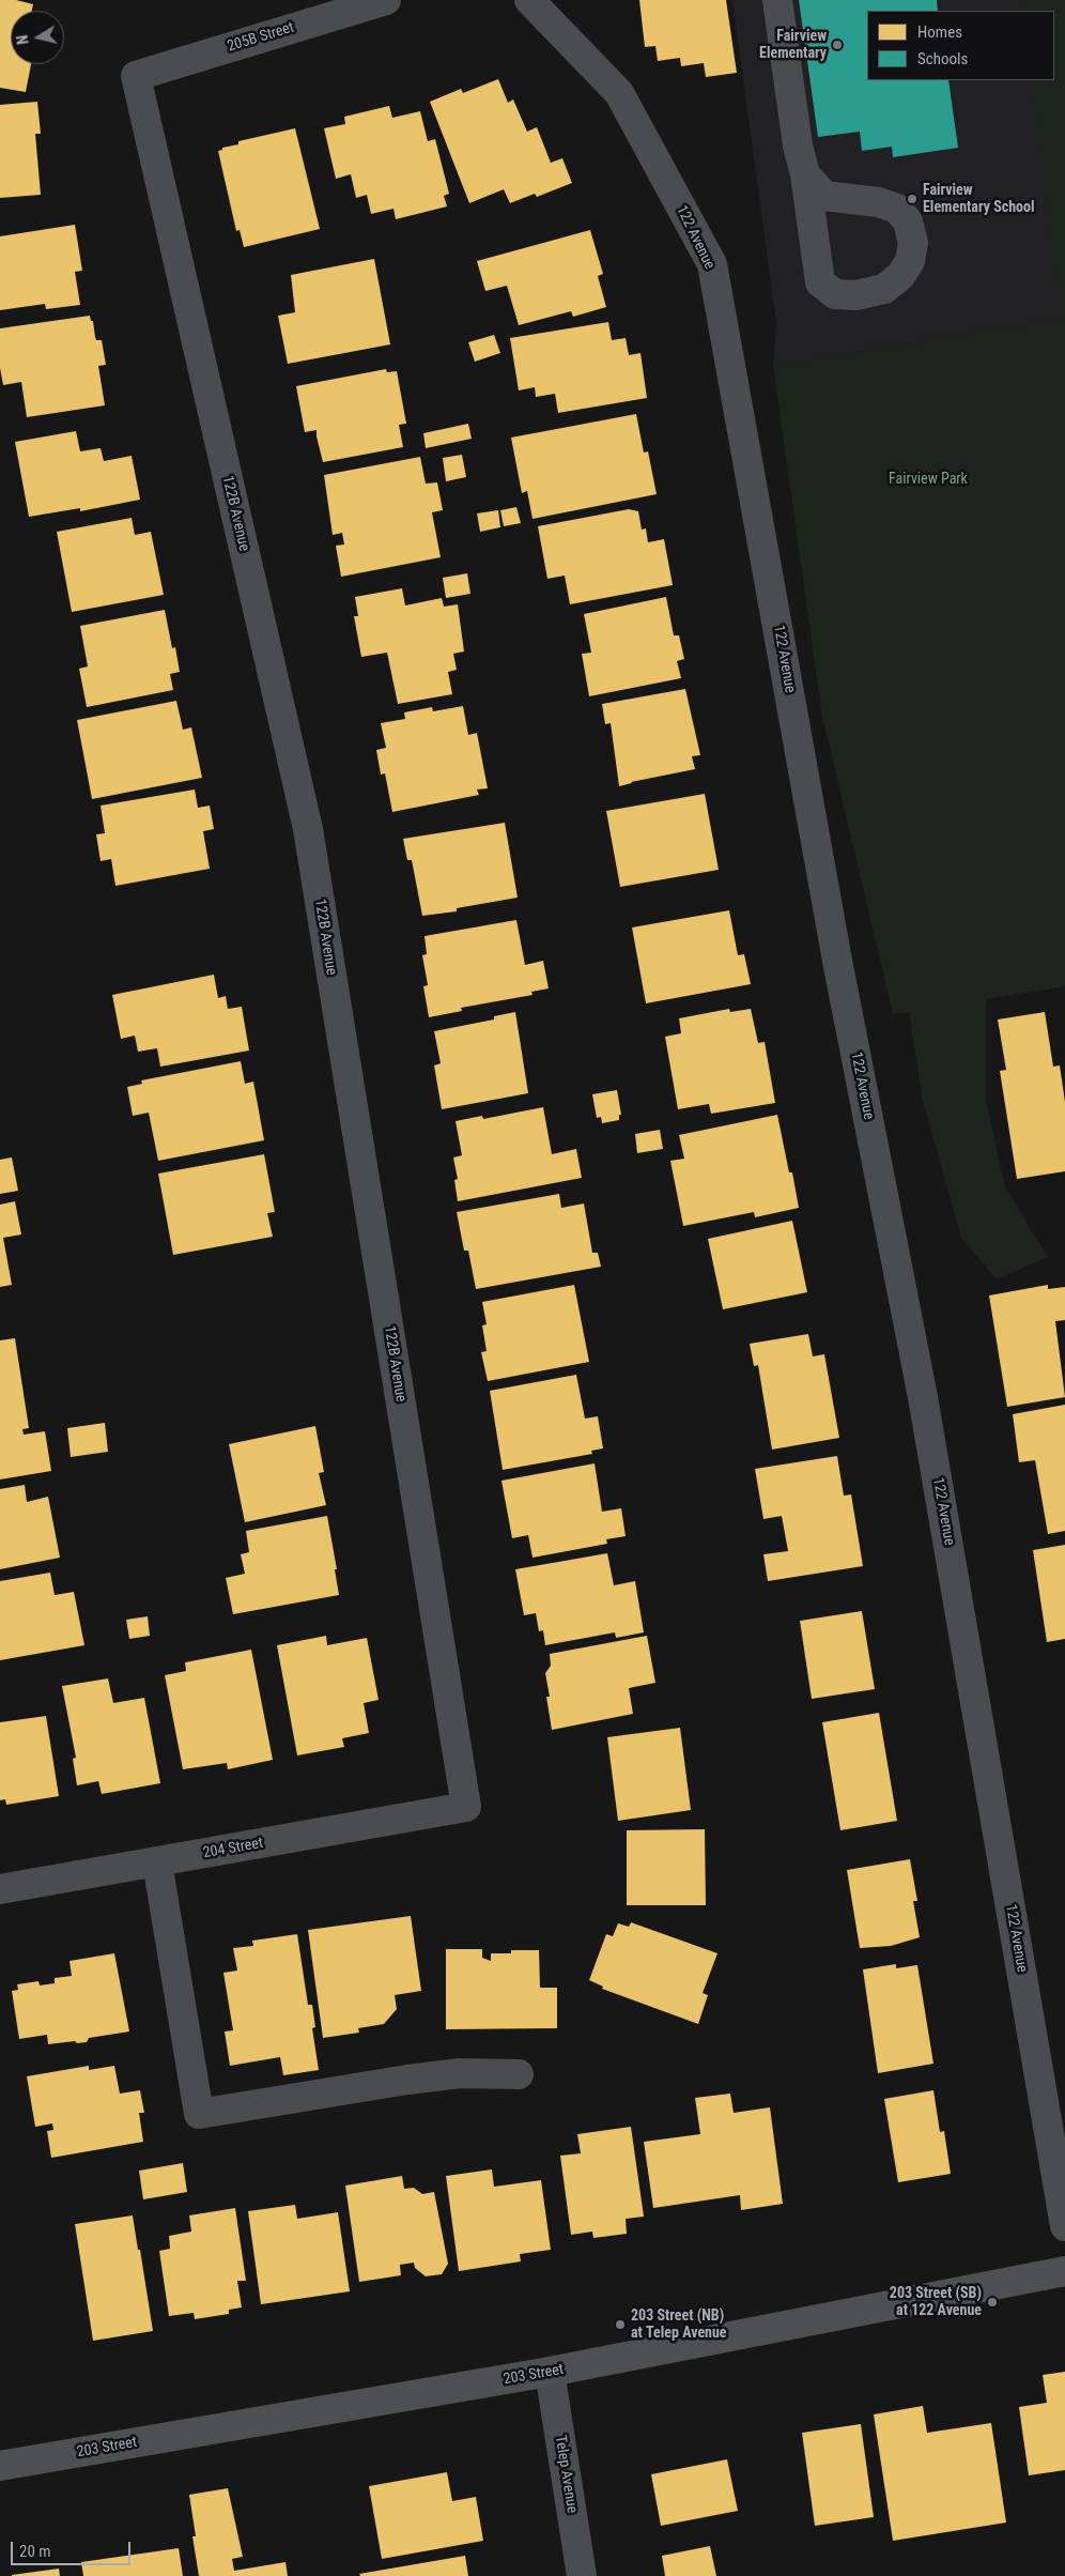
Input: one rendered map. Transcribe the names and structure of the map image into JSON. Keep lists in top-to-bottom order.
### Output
{
  "streets": {
    "main road": ["203 Street"],
    "street": [
      "205B Street",
      "122 Avenue",
      "122B Avenue",
      "204 Street",
      "Telep Avenue"
    ]
  },
  "crossings": [
    ["205B Street", "122B Avenue"],
    ["122B Avenue", "204 Street"],
    ["203 Street", "Telep Avenue"]
  ],
  "parks": ["Fairview Park"],
  "places": [
    "Fairview Elementary",
    "Fairview Elementary School",
    "203 Street (SB) at 122 Avenue",
    "203 Street (NB) at Telep Avenue"
  ],
  "legend": ["Homes", "Schools"],
  "scale_bar": "20 m",
  "north": "left"
}
